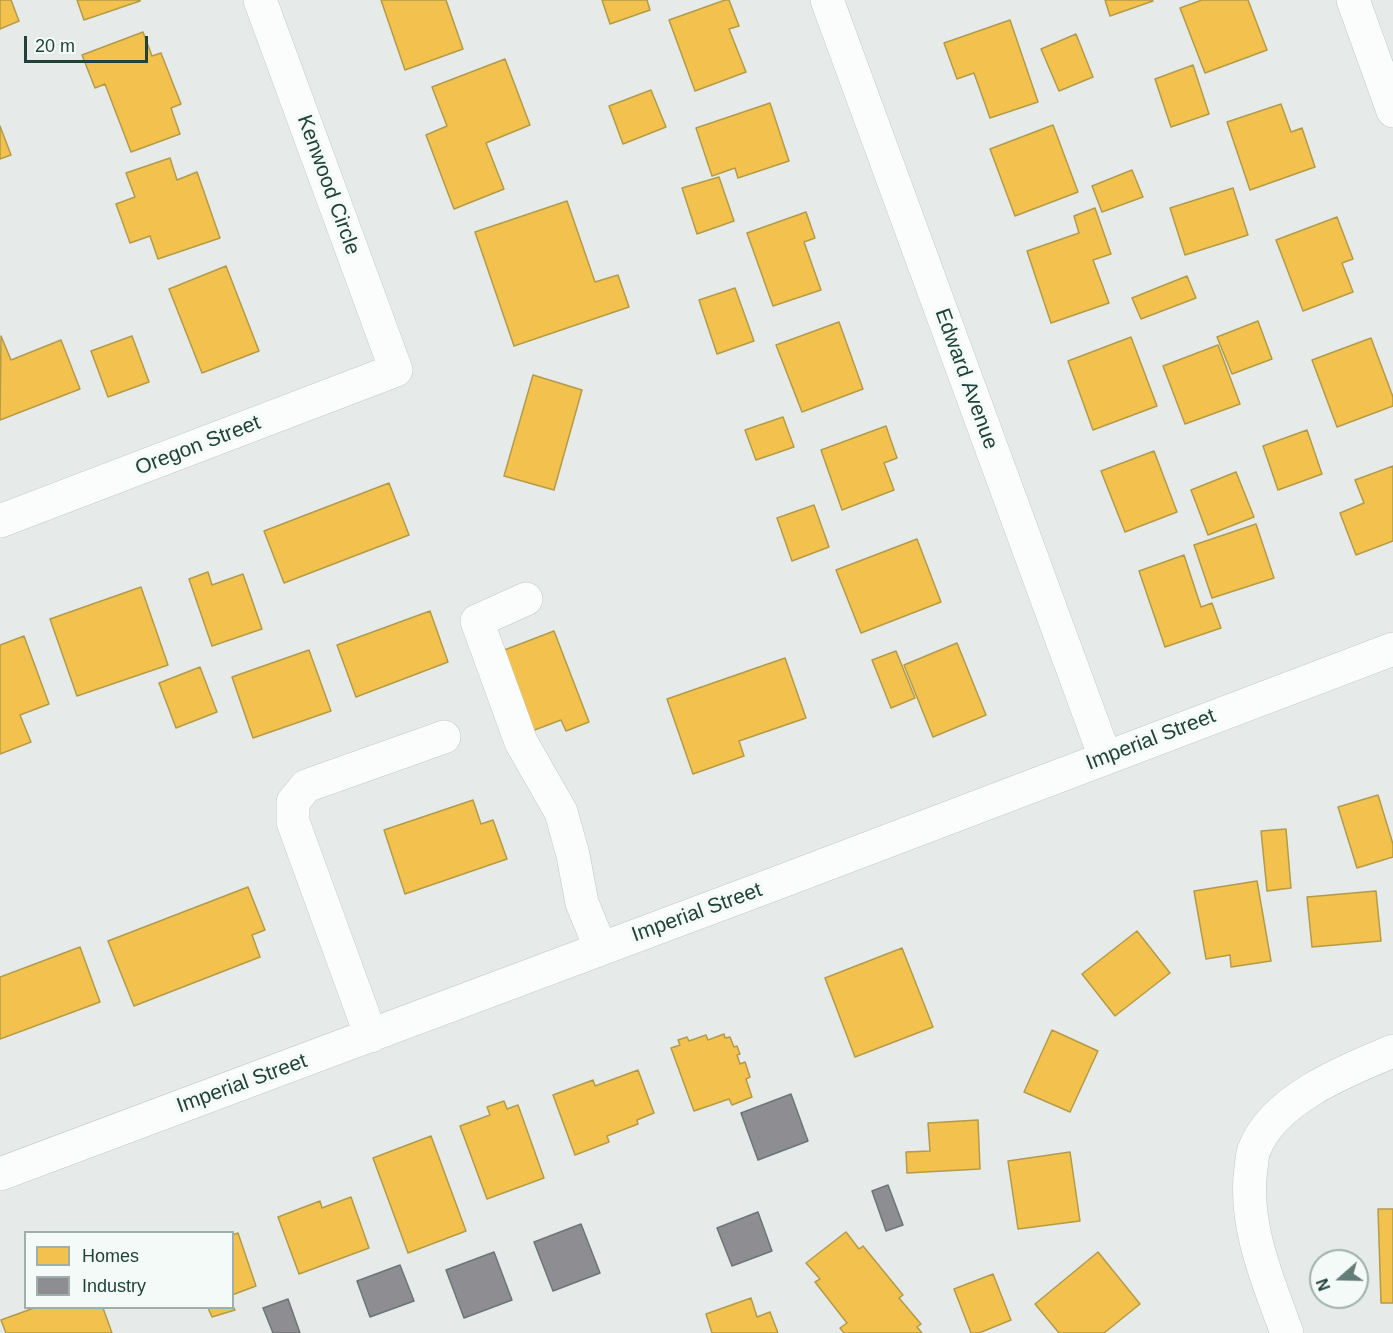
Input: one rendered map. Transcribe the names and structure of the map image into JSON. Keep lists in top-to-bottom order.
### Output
{
  "streets": {
    "street": [
      "Kenwood Circle",
      "Edward Avenue",
      "Oregon Street",
      "Imperial Street"
    ]
  },
  "crossings": [
    ["Kenwood Circle", "Oregon Street"],
    ["Edward Avenue", "Imperial Street"]
  ],
  "legend": ["Homes", "Industry"],
  "scale_bar": "20 m",
  "north": "left"
}
